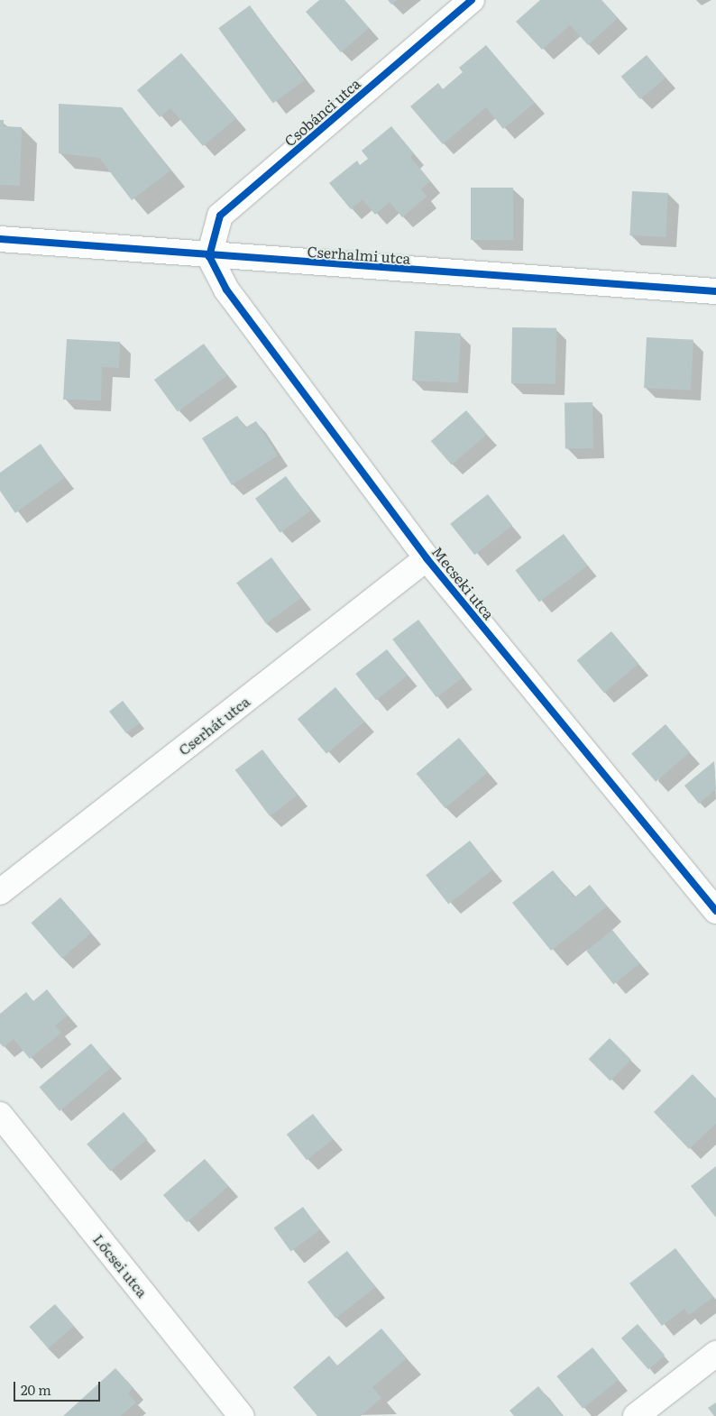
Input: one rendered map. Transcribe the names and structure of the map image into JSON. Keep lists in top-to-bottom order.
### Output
{
  "streets": {
    "street": [
      "Csobánci utca",
      "Cserhalmi utca",
      "Mecseki utca",
      "Cserhát utca",
      "Lőcsei utca"
    ]
  },
  "crossings": [
    ["Csobánci utca", "Cserhalmi utca"],
    ["Csobánci utca", "Mecseki utca"],
    ["Cserhalmi utca", "Mecseki utca"],
    ["Mecseki utca", "Cserhát utca"]
  ],
  "scale_bar": "20 m"
}
